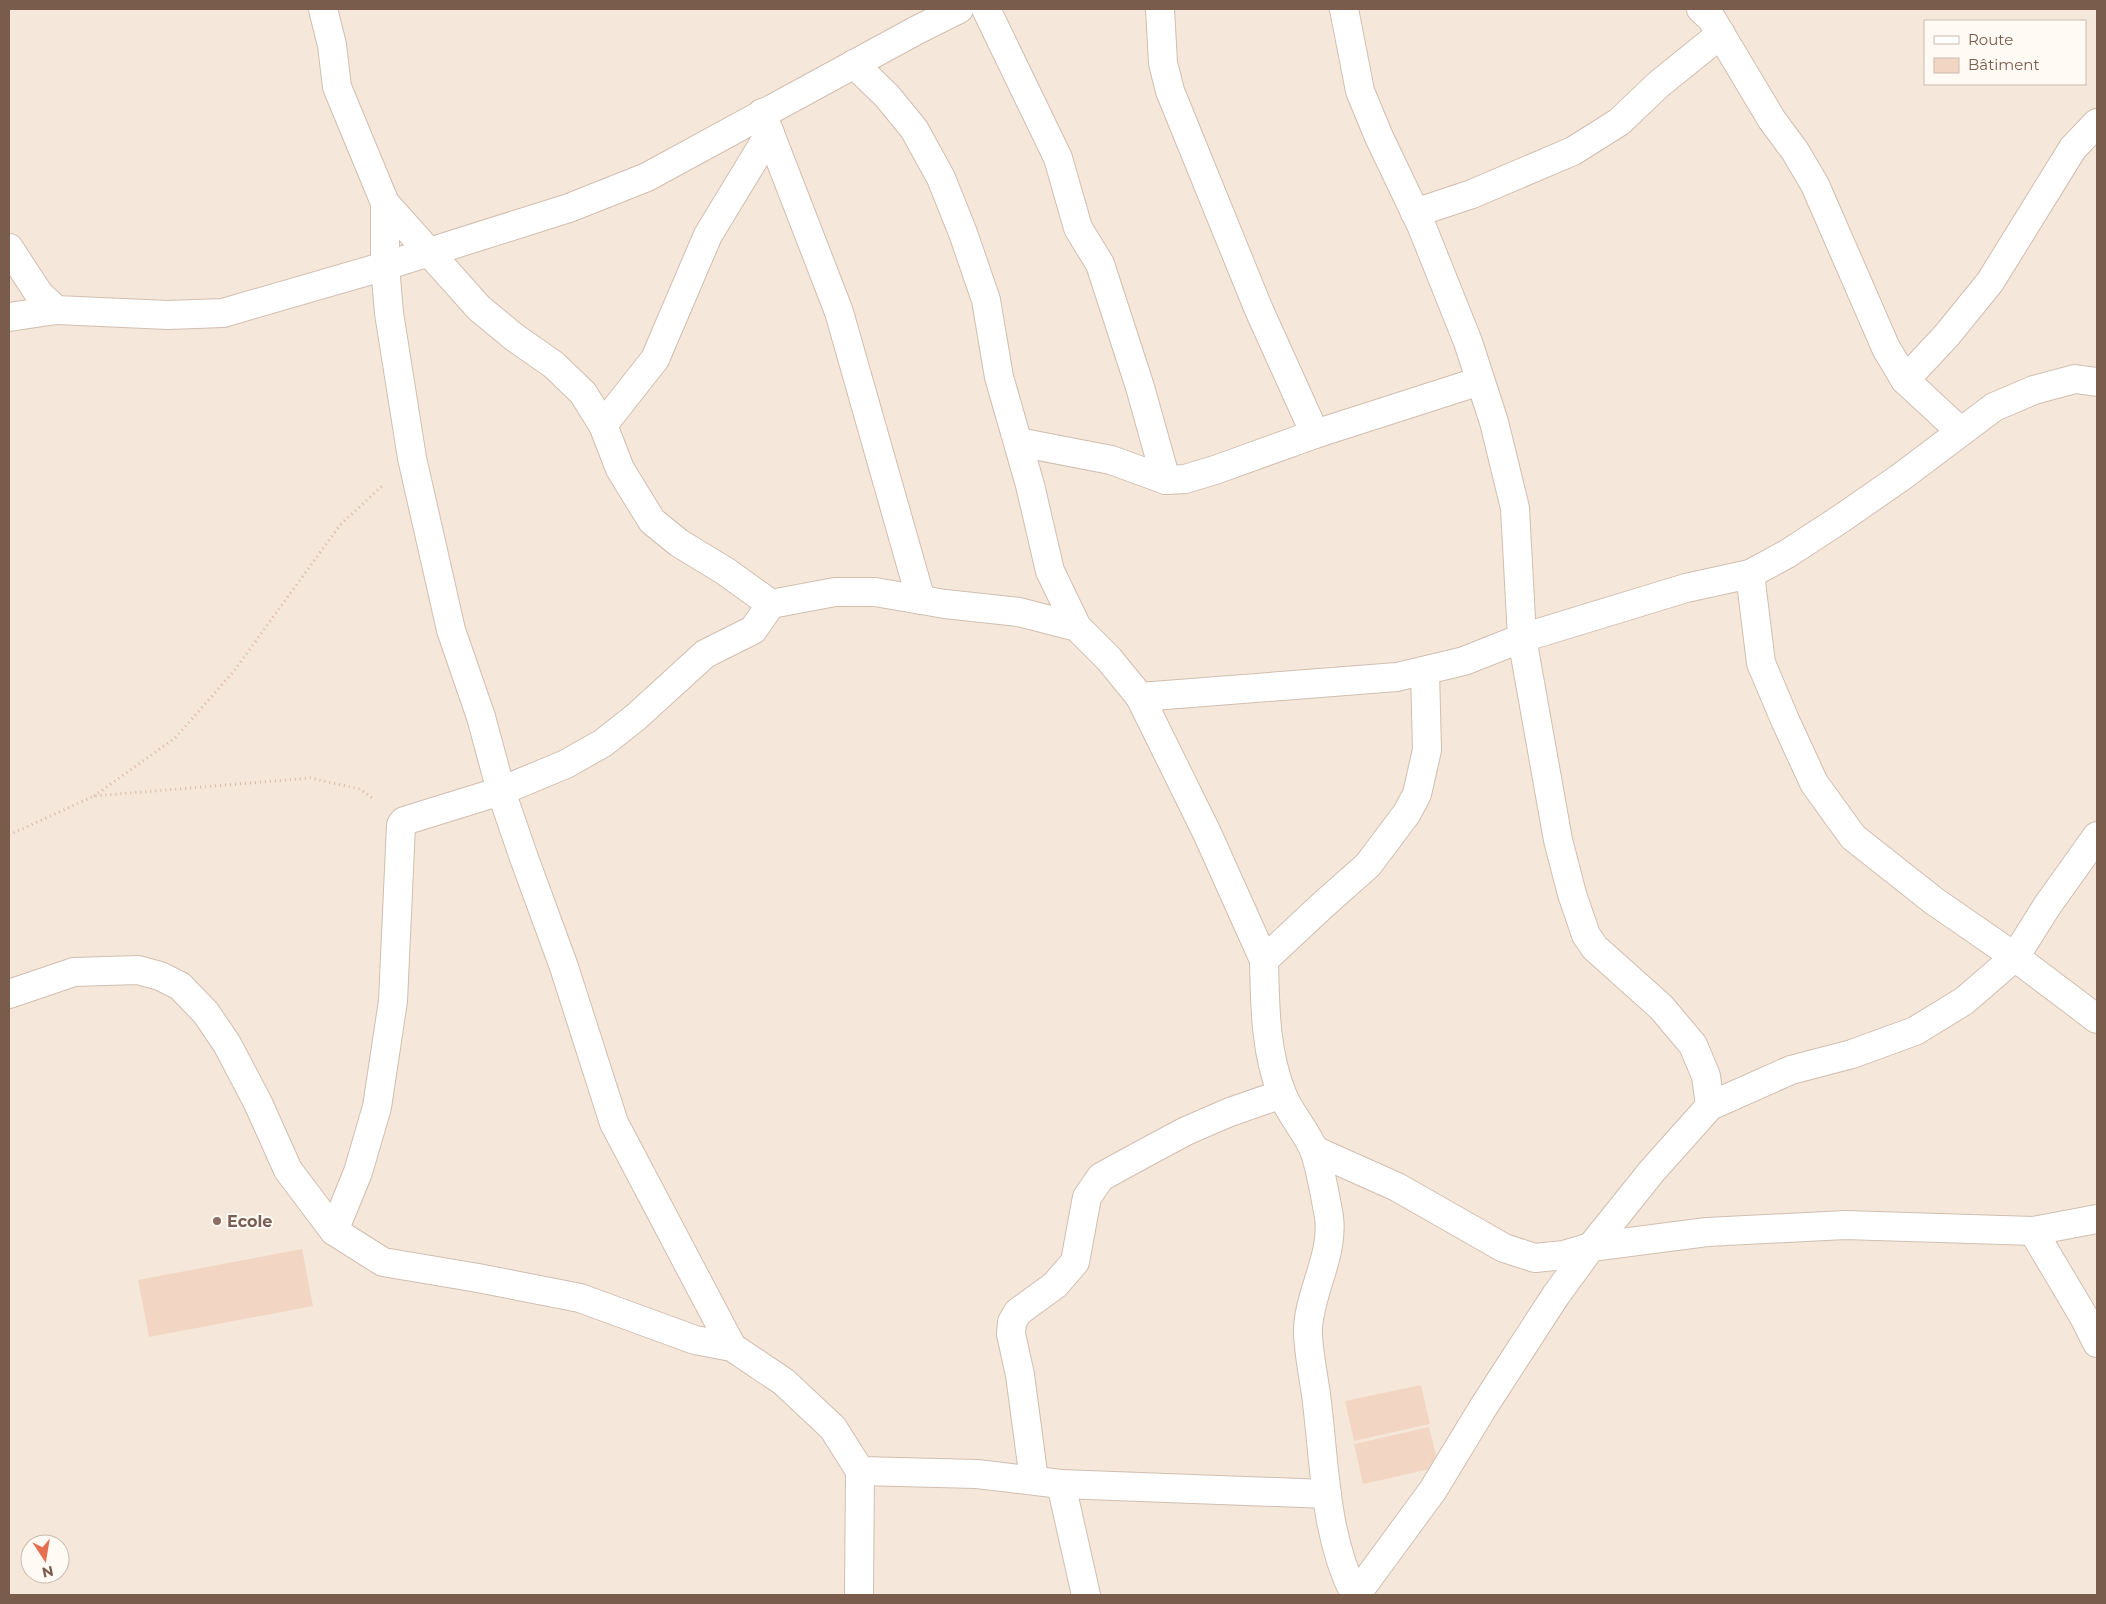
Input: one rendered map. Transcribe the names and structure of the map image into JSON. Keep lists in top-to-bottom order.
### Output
{
  "places": ["Ecole"],
  "legend": ["Route", "Bâtiment"],
  "north": "bottom"
}
